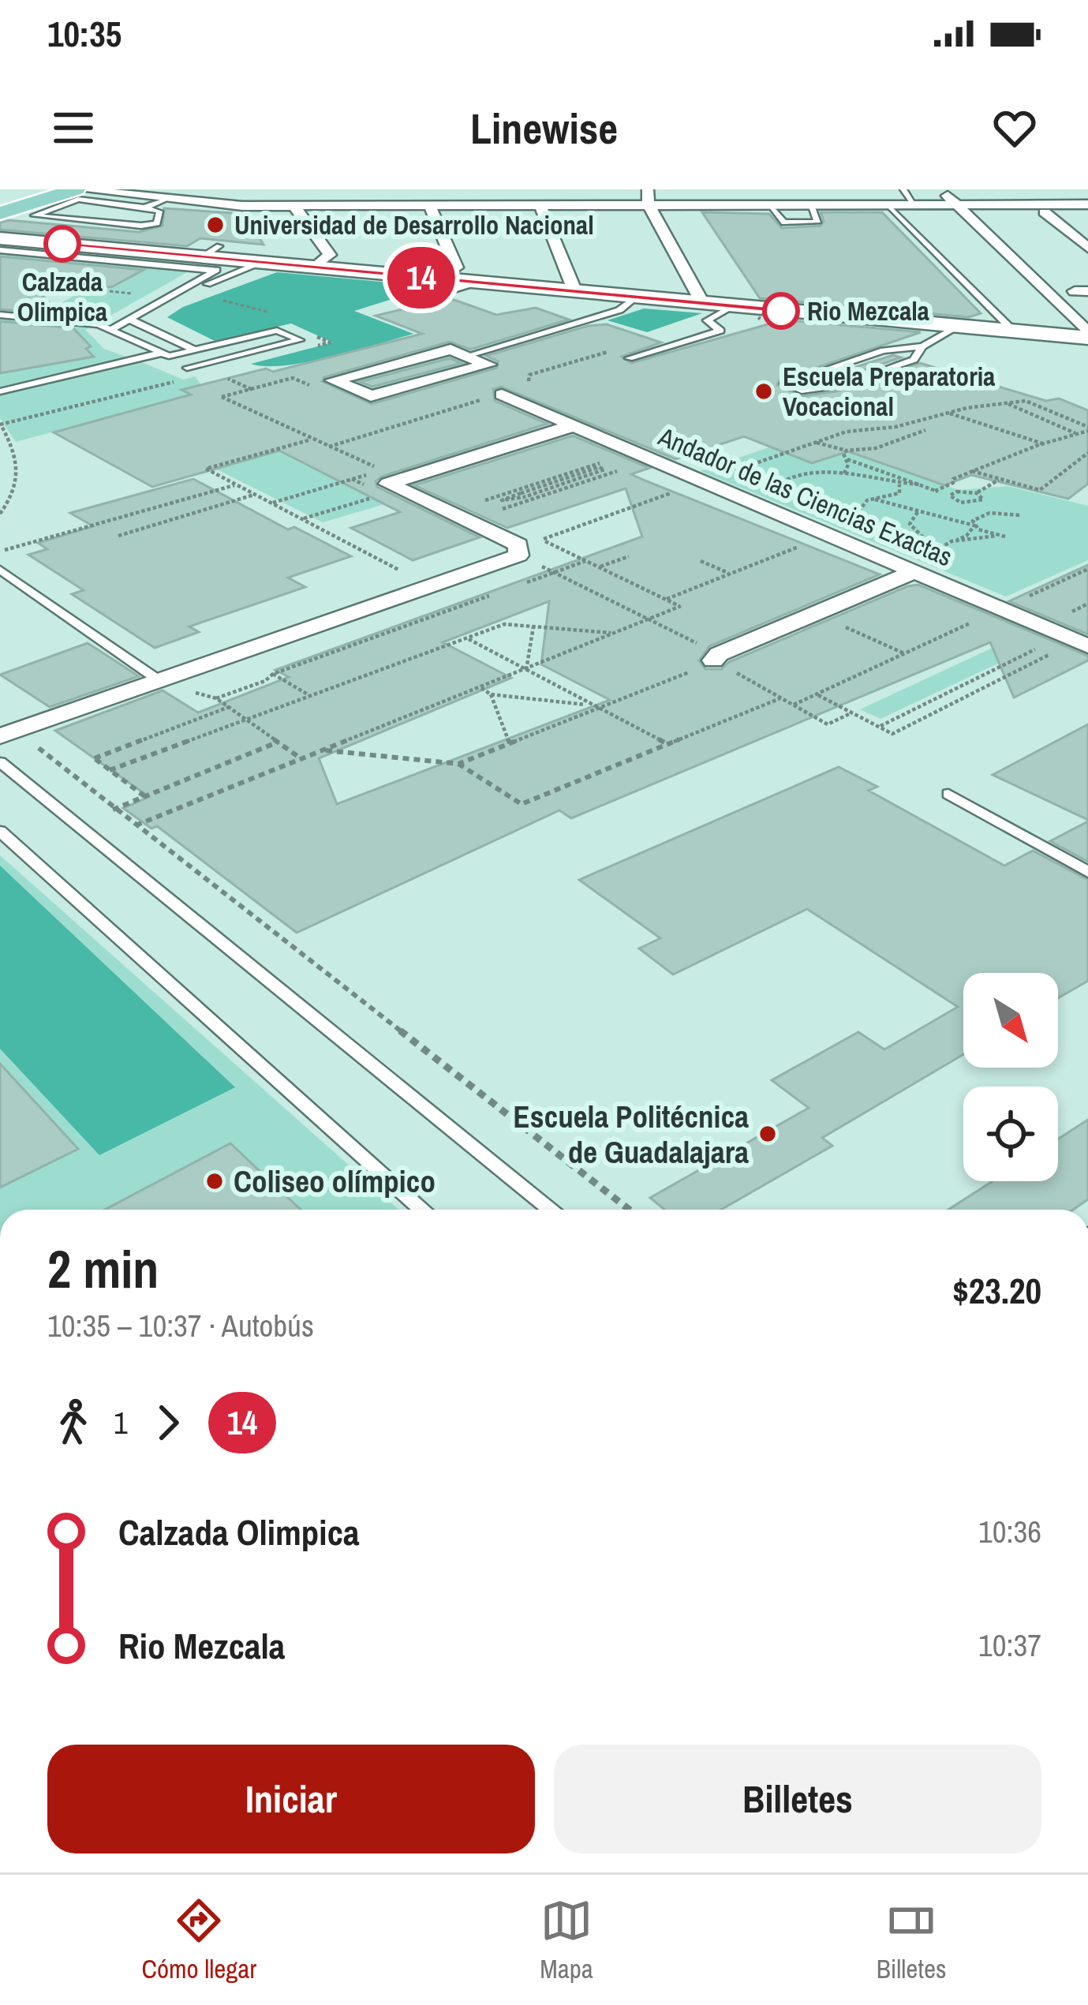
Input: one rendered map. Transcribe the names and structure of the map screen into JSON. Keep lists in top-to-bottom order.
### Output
{
  "streets": {
    "street": ["Andador de las Ciencias Exactas"]
  },
  "places": [
    "Universidad de Desarrollo Nacional",
    "Calzada Olimpica",
    "Rio Mezcala",
    "Escuela Preparatoria Vocacional",
    "Escuela Politécnica de Guadalajara",
    "Coliseo olímpico"
  ],
  "lines": ["bus line 14"],
  "north": "bottom right",
  "page": {
    "status": "10:35",
    "header": "Linewise",
    "on_map": "14",
    "heading": ["2 min", "10:35 – 10:37 · Autobús", "$23.20"],
    "legs": ["1", "14"],
    "list": [
      {
        "name": "Calzada Olimpica",
        "value": "10:36"
      },
      {
        "name": "Rio Mezcala",
        "value": "10:37"
      }
    ],
    "buttons": ["Iniciar", "Billetes"],
    "tabs": ["Cómo llegar", "Mapa", "Billetes"]
  }
}
